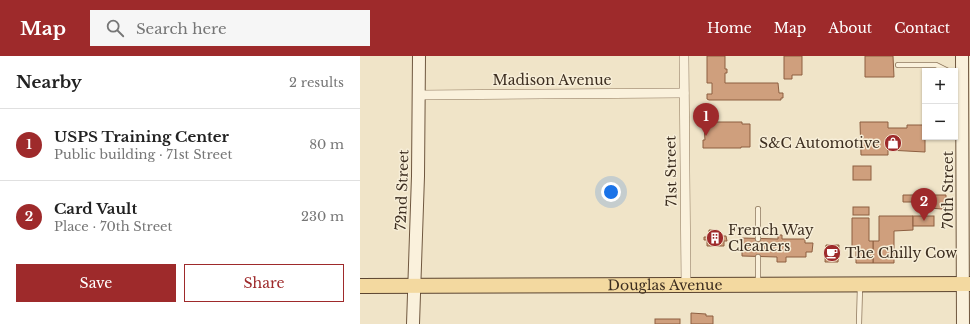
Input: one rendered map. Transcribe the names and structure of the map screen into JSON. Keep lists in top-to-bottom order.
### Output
{
  "streets": {
    "main road": ["Douglas Avenue"],
    "street": [
      "Madison Avenue",
      "71st Street",
      "72nd Street",
      "70th Street"
    ]
  },
  "crossings": [
    ["Madison Avenue", "71st Street"],
    ["Madison Avenue", "72nd Street"],
    ["71st Street", "Douglas Avenue"],
    ["72nd Street", "Douglas Avenue"],
    ["70th Street", "Douglas Avenue"]
  ],
  "places": {
    "shop": ["S&C Automotive"],
    "building": ["French Way Cleaners"],
    "cafe": ["The Chilly Cow"]
  },
  "page": {
    "header": "Map",
    "search": "Search here",
    "nav": [
      "Home",
      "Map",
      "About",
      "Contact"
    ],
    "heading": ["Nearby", "2 results"],
    "map_buttons": ["+", "−"],
    "pins": ["1", "2"],
    "list": [
      {
        "mark": "1",
        "name": "USPS Training Center",
        "note": "Public building · 71st Street",
        "value": "80 m"
      },
      {
        "mark": "2",
        "name": "Card Vault",
        "note": "Place · 70th Street",
        "value": "230 m"
      }
    ],
    "buttons": ["Save", "Share"]
  }
}
